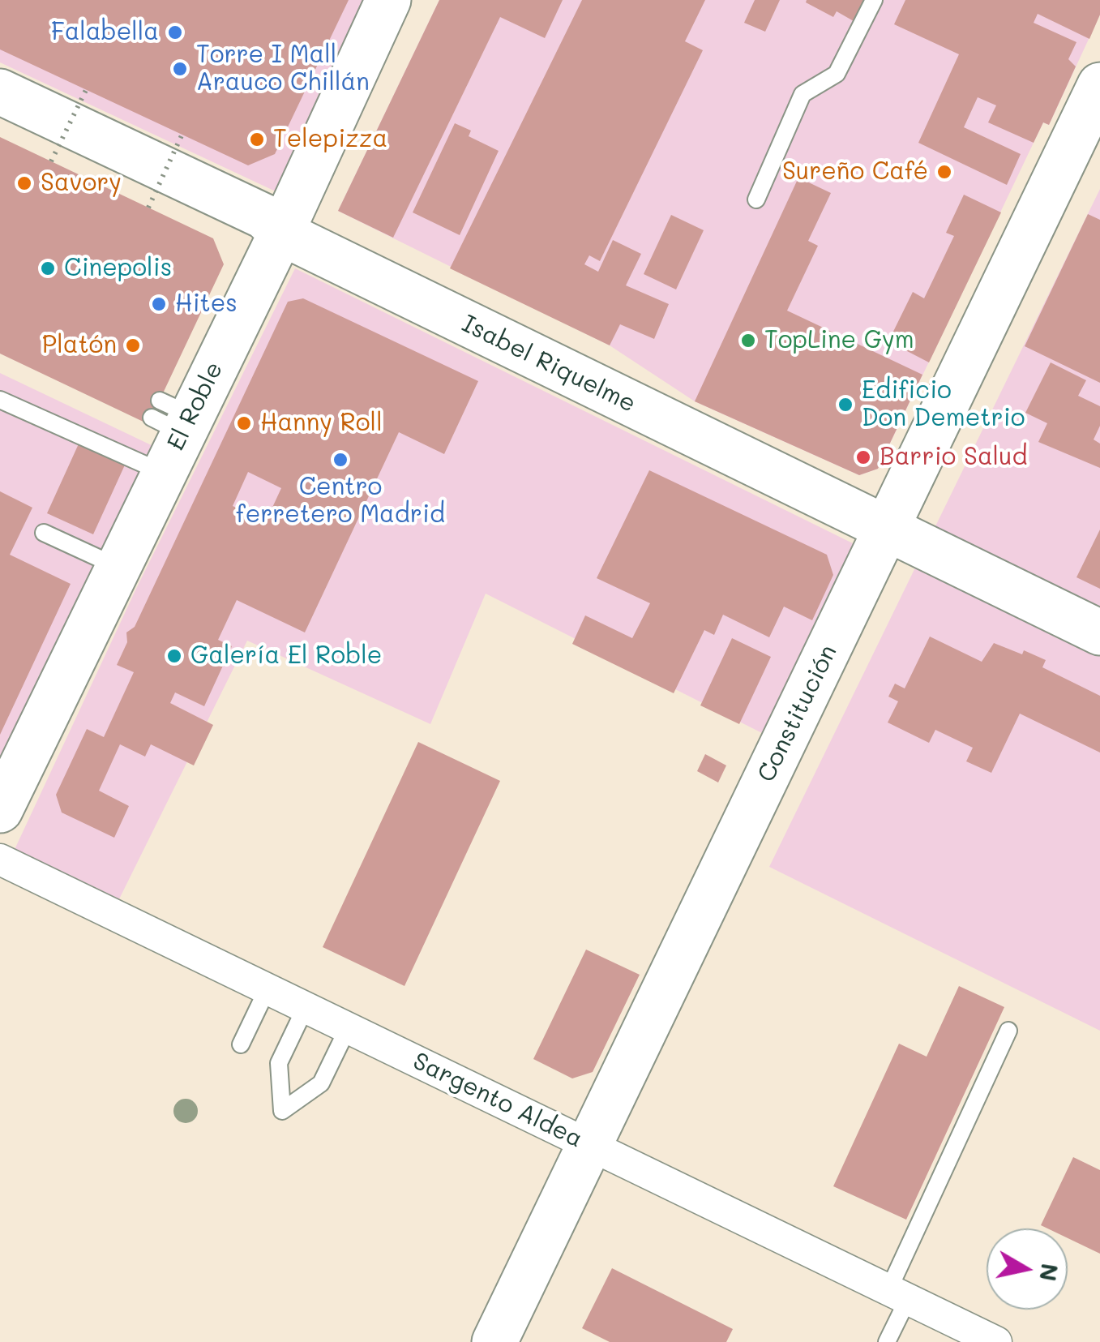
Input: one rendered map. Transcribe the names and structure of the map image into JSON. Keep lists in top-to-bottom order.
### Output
{
  "streets": {
    "street": [
      "Isabel Riquelme",
      "El Roble",
      "Constitución",
      "Sargento Aldea"
    ]
  },
  "crossings": [
    ["Isabel Riquelme", "El Roble"],
    ["Isabel Riquelme", "Constitución"],
    ["Constitución", "Sargento Aldea"]
  ],
  "places": [
    "Falabella",
    "Torre I Mall Arauco Chillán",
    "Telepizza",
    "Sureño Café",
    "Savory",
    "Cinepolis",
    "Hites",
    "TopLine Gym",
    "Platón",
    "Edificio Don Demetrio",
    "Hanny Roll",
    "Barrio Salud",
    "Centro ferretero Madrid",
    "Galería El Roble"
  ],
  "north": "right"
}
